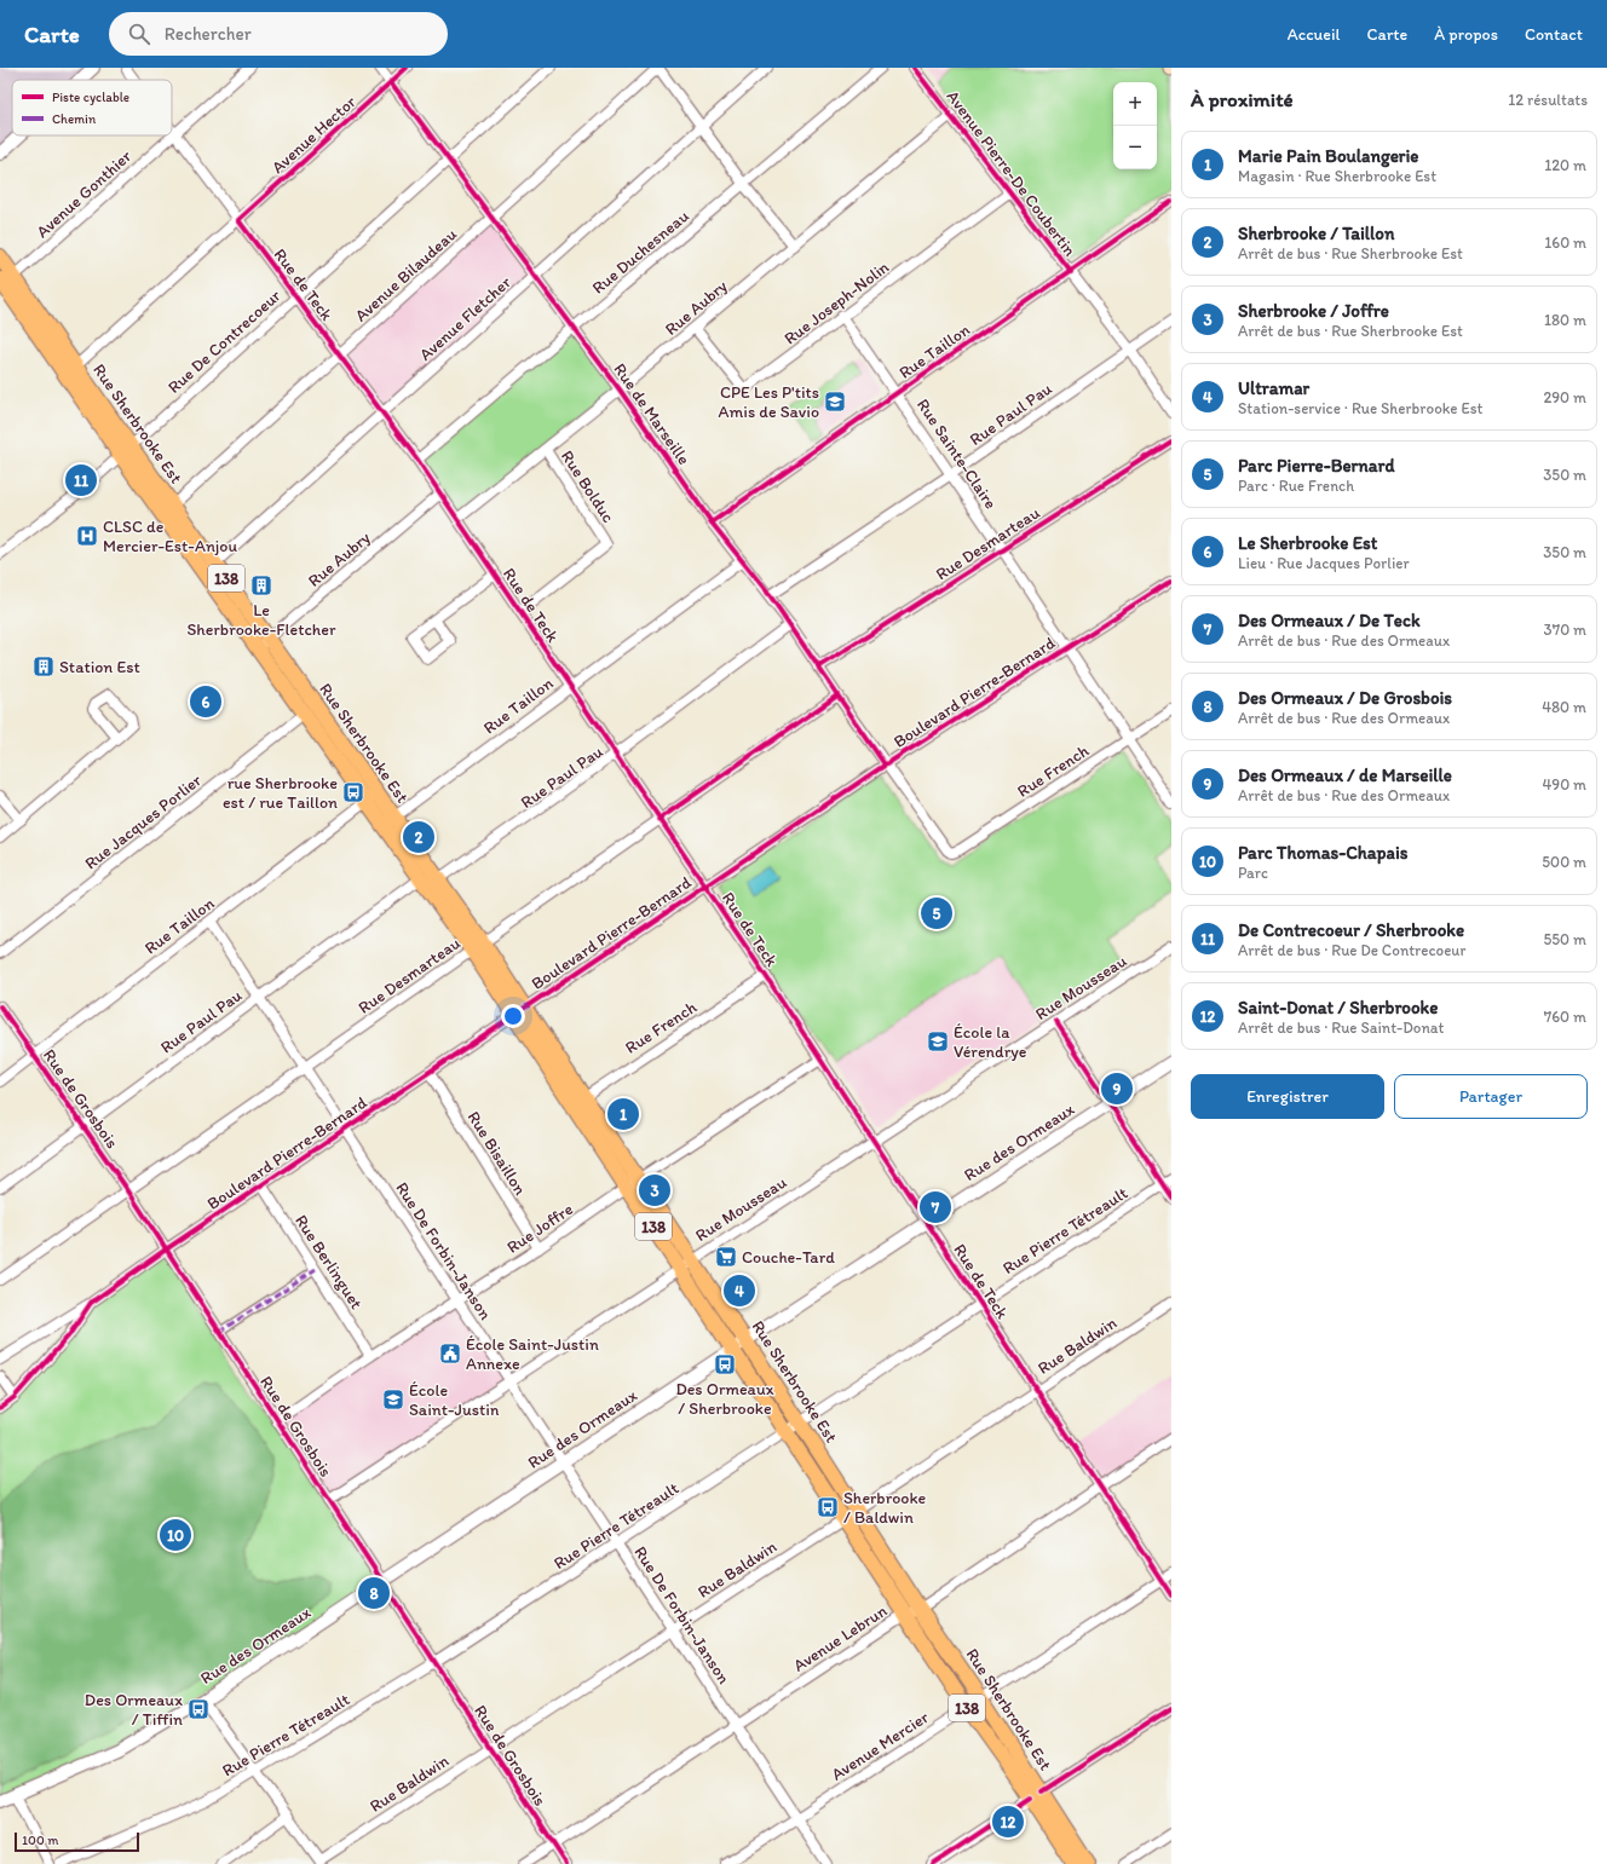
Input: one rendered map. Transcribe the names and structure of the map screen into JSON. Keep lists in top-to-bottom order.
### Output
{
  "streets": {
    "main road": ["Rue Sherbrooke Est", "138"],
    "street": [
      "Avenue Hector",
      "Avenue Pierre-De Coubertin",
      "Avenue Gonthier",
      "Rue Duchesneau",
      "Avenue Bilaudeau",
      "Rue de Teck",
      "Rue Joseph-Nolin",
      "Rue Aubry",
      "Avenue Fletcher",
      "Rue De Contrecoeur",
      "Rue Taillon",
      "Rue de Marseille",
      "Rue Paul Pau",
      "Rue Sainte-Claire",
      "Rue Bolduc",
      "Rue Desmarteau",
      "Boulevard Pierre-Bernard",
      "Rue French",
      "Rue Jacques Porlier",
      "Rue Mousseau",
      "Rue de Grosbois",
      "Rue des Ormeaux",
      "Rue Bisaillon",
      "Rue Joffre",
      "Rue Pierre Tétreault",
      "Rue De Forbin-Janson",
      "Rue Berlinguet",
      "Rue Baldwin",
      "Avenue Lebrun",
      "Avenue Mercier"
    ]
  },
  "crossings": [
    ["Avenue Hector", "Rue de Teck"],
    ["Avenue Hector", "Rue de Marseille"],
    ["Avenue Hector", "Rue Sherbrooke Est"],
    ["Avenue Pierre-De Coubertin", "Rue Joseph-Nolin"],
    ["Avenue Pierre-De Coubertin", "Rue Aubry"],
    ["Avenue Pierre-De Coubertin", "Rue Taillon"],
    ["Avenue Pierre-De Coubertin", "Rue Paul Pau"],
    ["Avenue Gonthier", "Rue de Teck"],
    ["Avenue Gonthier", "Rue Sherbrooke Est"],
    ["Rue Duchesneau", "Rue de Teck"],
    ["Rue Duchesneau", "Rue de Marseille"],
    ["Avenue Bilaudeau", "Rue de Teck"],
    ["Avenue Bilaudeau", "Rue de Marseille"],
    ["Avenue Bilaudeau", "Rue Sherbrooke Est"],
    ["Rue de Teck", "Rue Aubry"],
    ["Rue de Teck", "Avenue Fletcher"],
    ["Rue de Teck", "Rue De Contrecoeur"],
    ["Rue de Teck", "Rue Taillon"],
    ["Rue de Teck", "Rue Paul Pau"],
    ["Rue de Teck", "Rue Bolduc"],
    ["Rue de Teck", "Rue Desmarteau"],
    ["Rue de Teck", "Boulevard Pierre-Bernard"],
    ["Rue de Teck", "Rue French"],
    ["Rue de Teck", "Rue Mousseau"],
    ["Rue de Teck", "Rue des Ormeaux"],
    ["Rue de Teck", "Rue Joffre"],
    ["Rue de Teck", "Rue Pierre Tétreault"],
    ["Rue de Teck", "Rue Baldwin"],
    ["Rue de Teck", "Avenue Lebrun"],
    ["Rue de Teck", "Avenue Mercier"],
    ["Rue Joseph-Nolin", "Rue Aubry"],
    ["Rue Joseph-Nolin", "Rue Sainte-Claire"],
    ["Rue Aubry", "Rue de Marseille"],
    ["Rue Aubry", "Rue Sherbrooke Est"],
    ["Rue Aubry", "Rue Bolduc"],
    ["Avenue Fletcher", "Rue de Marseille"],
    ["Avenue Fletcher", "Rue Sherbrooke Est"],
    ["Rue De Contrecoeur", "Rue de Marseille"],
    ["Rue De Contrecoeur", "Rue Sherbrooke Est"],
    ["Rue Taillon", "Rue de Marseille"],
    ["Rue Taillon", "Rue Sherbrooke Est"],
    ["Rue Taillon", "Rue Sainte-Claire"],
    ["Rue Taillon", "Rue de Grosbois"],
    ["Rue Taillon", "Rue De Forbin-Janson"],
    ["Rue de Marseille", "Rue Paul Pau"],
    ["Rue de Marseille", "Rue Desmarteau"],
    ["Rue de Marseille", "Boulevard Pierre-Bernard"],
    ["Rue de Marseille", "Rue French"],
    ["Rue Paul Pau", "Rue Sherbrooke Est"],
    ["Rue Paul Pau", "Rue Sainte-Claire"],
    ["Rue Paul Pau", "Rue de Grosbois"],
    ["Rue Paul Pau", "Rue De Forbin-Janson"],
    ["Rue Sherbrooke Est", "Rue Desmarteau"],
    ["Rue Sherbrooke Est", "Boulevard Pierre-Bernard"],
    ["Rue Sherbrooke Est", "Rue French"],
    ["Rue Sherbrooke Est", "Rue Jacques Porlier"],
    ["Rue Sherbrooke Est", "Rue Mousseau"],
    ["Rue Sherbrooke Est", "Rue des Ormeaux"],
    ["Rue Sherbrooke Est", "Rue Joffre"],
    ["Rue Sherbrooke Est", "Rue Pierre Tétreault"],
    ["Rue Sherbrooke Est", "Rue Baldwin"],
    ["Rue Sherbrooke Est", "Avenue Lebrun"],
    ["Rue Sherbrooke Est", "Avenue Mercier"],
    ["Rue Sainte-Claire", "Rue Desmarteau"],
    ["Rue Sainte-Claire", "Boulevard Pierre-Bernard"],
    ["Rue Sainte-Claire", "Rue French"],
    ["Rue Desmarteau", "Rue de Grosbois"],
    ["Rue Desmarteau", "Rue De Forbin-Janson"],
    ["Boulevard Pierre-Bernard", "Rue de Grosbois"],
    ["Boulevard Pierre-Bernard", "Rue Bisaillon"],
    ["Boulevard Pierre-Bernard", "Rue De Forbin-Janson"],
    ["Boulevard Pierre-Bernard", "Rue Berlinguet"],
    ["Rue Mousseau", "Rue de Grosbois"],
    ["Rue Mousseau", "Rue De Forbin-Janson"],
    ["Rue de Grosbois", "Rue des Ormeaux"],
    ["Rue de Grosbois", "Rue Joffre"],
    ["Rue de Grosbois", "Rue Pierre Tétreault"],
    ["Rue de Grosbois", "Rue Baldwin"],
    ["Rue de Grosbois", "Avenue Lebrun"],
    ["Rue des Ormeaux", "Rue De Forbin-Janson"],
    ["Rue Bisaillon", "Rue Joffre"],
    ["Rue Joffre", "Rue De Forbin-Janson"],
    ["Rue Joffre", "Rue Berlinguet"],
    ["Rue Pierre Tétreault", "Rue De Forbin-Janson"],
    ["Rue De Forbin-Janson", "Rue Baldwin"],
    ["Rue De Forbin-Janson", "Avenue Lebrun"],
    ["Rue De Forbin-Janson", "Avenue Mercier"]
  ],
  "places": {
    "school or university": ["CPE Les P'tits Amis de Savio", "École la Vérendrye", "École Saint-Justin"],
    "hospital": ["CLSC de Mercier-Est-Anjou"],
    "building": ["Le Sherbrooke-Fletcher", "Station Est"],
    "bus stop": [
      "rue Sherbrooke est / rue Taillon",
      "Des Ormeaux / Sherbrooke",
      "Sherbrooke / Baldwin",
      "Des Ormeaux / Tiffin"
    ],
    "supermarket": ["Couche-Tard"],
    "public building": ["École Saint-Justin Annexe"]
  },
  "legend": ["Piste cyclable", "Chemin"],
  "scale_bar": "100 m",
  "page": {
    "header": "Carte",
    "search": "Rechercher",
    "nav": [
      "Accueil",
      "Carte",
      "À propos",
      "Contact"
    ],
    "heading": ["À proximité", "12 résultats"],
    "map_buttons": ["+", "−"],
    "list": [
      {
        "mark": "1",
        "name": "Marie Pain Boulangerie",
        "note": "Magasin · Rue Sherbrooke Est",
        "value": "120 m"
      },
      {
        "mark": "2",
        "name": "Sherbrooke / Taillon",
        "note": "Arrêt de bus · Rue Sherbrooke Est",
        "value": "160 m"
      },
      {
        "mark": "3",
        "name": "Sherbrooke / Joffre",
        "note": "Arrêt de bus · Rue Sherbrooke Est",
        "value": "180 m"
      },
      {
        "mark": "4",
        "name": "Ultramar",
        "note": "Station-service · Rue Sherbrooke Est",
        "value": "290 m"
      },
      {
        "mark": "5",
        "name": "Parc Pierre-Bernard",
        "note": "Parc · Rue French",
        "value": "350 m"
      },
      {
        "mark": "6",
        "name": "Le Sherbrooke Est",
        "note": "Lieu · Rue Jacques Porlier",
        "value": "350 m"
      },
      {
        "mark": "7",
        "name": "Des Ormeaux / De Teck",
        "note": "Arrêt de bus · Rue des Ormeaux",
        "value": "370 m"
      },
      {
        "mark": "8",
        "name": "Des Ormeaux / De Grosbois",
        "note": "Arrêt de bus · Rue des Ormeaux",
        "value": "480 m"
      },
      {
        "mark": "9",
        "name": "Des Ormeaux / de Marseille",
        "note": "Arrêt de bus · Rue des Ormeaux",
        "value": "490 m"
      },
      {
        "mark": "10",
        "name": "Parc Thomas-Chapais",
        "note": "Parc",
        "value": "500 m"
      },
      {
        "mark": "11",
        "name": "De Contrecoeur / Sherbrooke",
        "note": "Arrêt de bus · Rue De Contrecoeur",
        "value": "550 m"
      },
      {
        "mark": "12",
        "name": "Saint-Donat / Sherbrooke",
        "note": "Arrêt de bus · Rue Saint-Donat",
        "value": "760 m"
      }
    ],
    "pins": [
      "11",
      "6",
      "2",
      "5",
      "9",
      "1",
      "3",
      "7",
      "4",
      "10",
      "8",
      "12"
    ],
    "buttons": ["Enregistrer", "Partager"],
    "scale": "100 m"
  }
}
